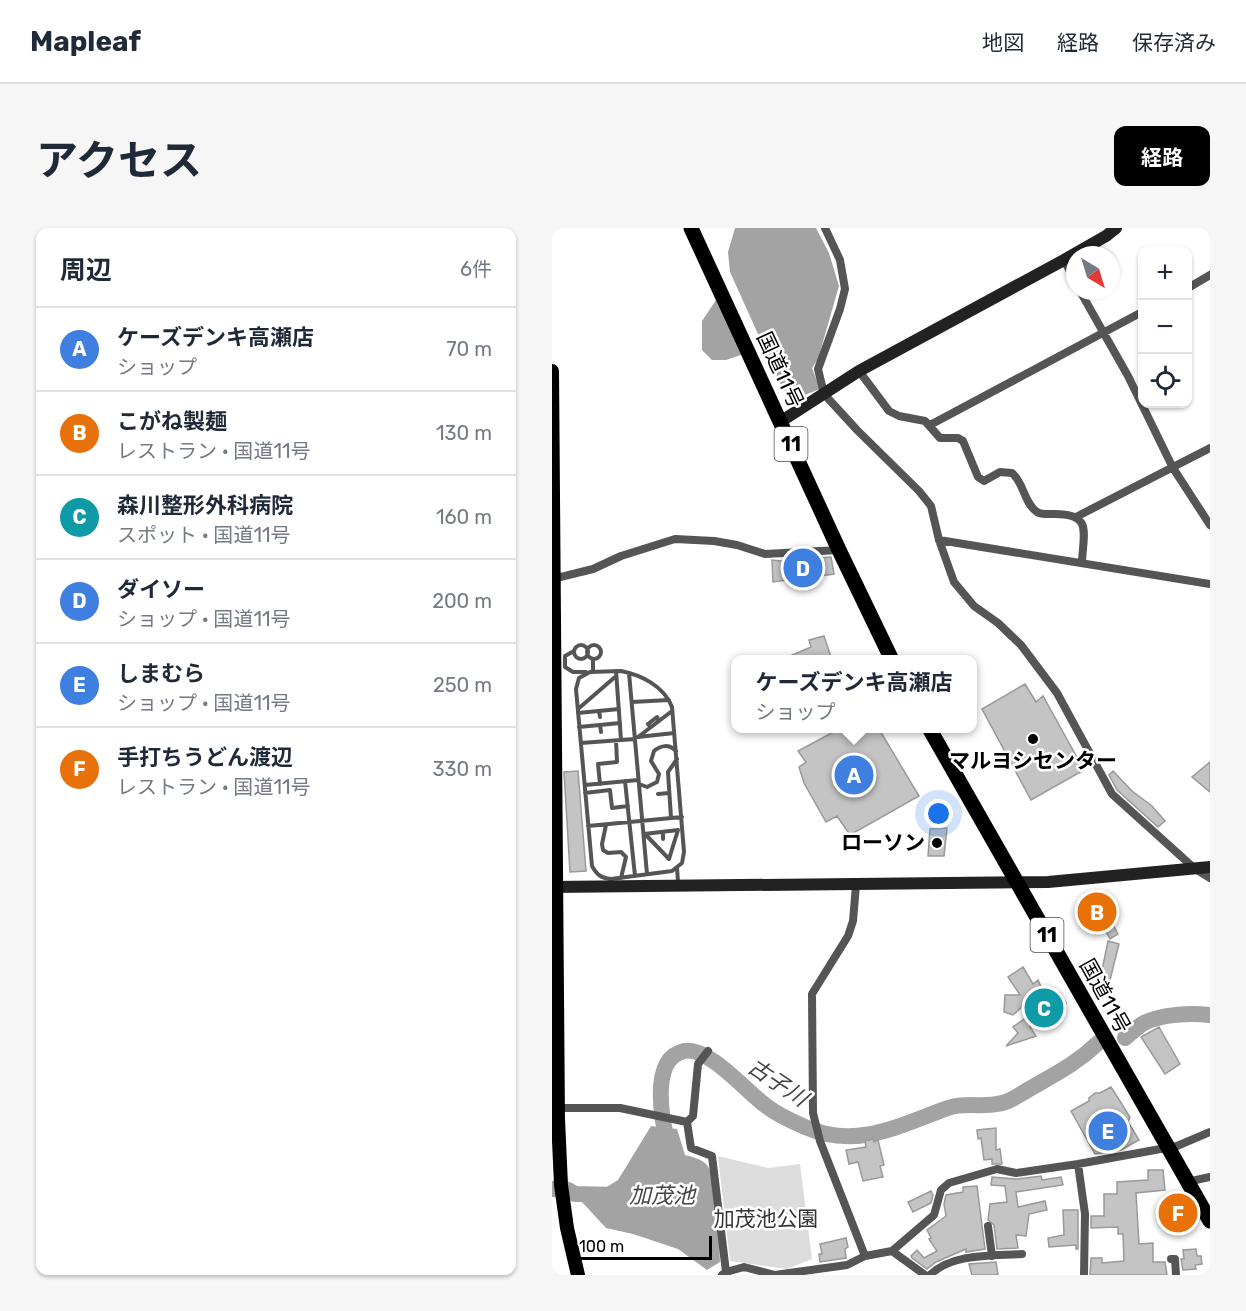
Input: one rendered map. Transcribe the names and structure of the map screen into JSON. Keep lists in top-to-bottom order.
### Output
{
  "streets": {
    "highway": ["国道11号", "11"]
  },
  "water": ["古子川", "加茂池"],
  "parks": ["加茂池公園"],
  "places": ["マルヨシセンター", "ローソン"],
  "scale_bar": "100 m",
  "north": "bottom right",
  "page": {
    "header": "Mapleaf",
    "nav": ["地図", "経路", "保存済み"],
    "title": "アクセス",
    "buttons": "経路",
    "heading": ["周辺", "6件"],
    "map_buttons": ["+", "−"],
    "list": [
      {
        "mark": "A",
        "name": "ケーズデンキ高瀬店",
        "note": "ショップ",
        "value": "70 m"
      },
      {
        "mark": "B",
        "name": "こがね製麺",
        "note": "レストラン · 国道11号",
        "value": "130 m"
      },
      {
        "mark": "C",
        "name": "森川整形外科病院",
        "note": "スポット · 国道11号",
        "value": "160 m"
      },
      {
        "mark": "D",
        "name": "ダイソー",
        "note": "ショップ · 国道11号",
        "value": "200 m"
      },
      {
        "mark": "E",
        "name": "しまむら",
        "note": "ショップ · 国道11号",
        "value": "250 m"
      },
      {
        "mark": "F",
        "name": "手打ちうどん渡辺",
        "note": "レストラン · 国道11号",
        "value": "330 m"
      }
    ],
    "pins": [
      "D",
      "A",
      "B",
      "C",
      "E",
      "F"
    ],
    "popup": ["ケーズデンキ高瀬店", "ショップ"],
    "scale": "100 m"
  }
}
